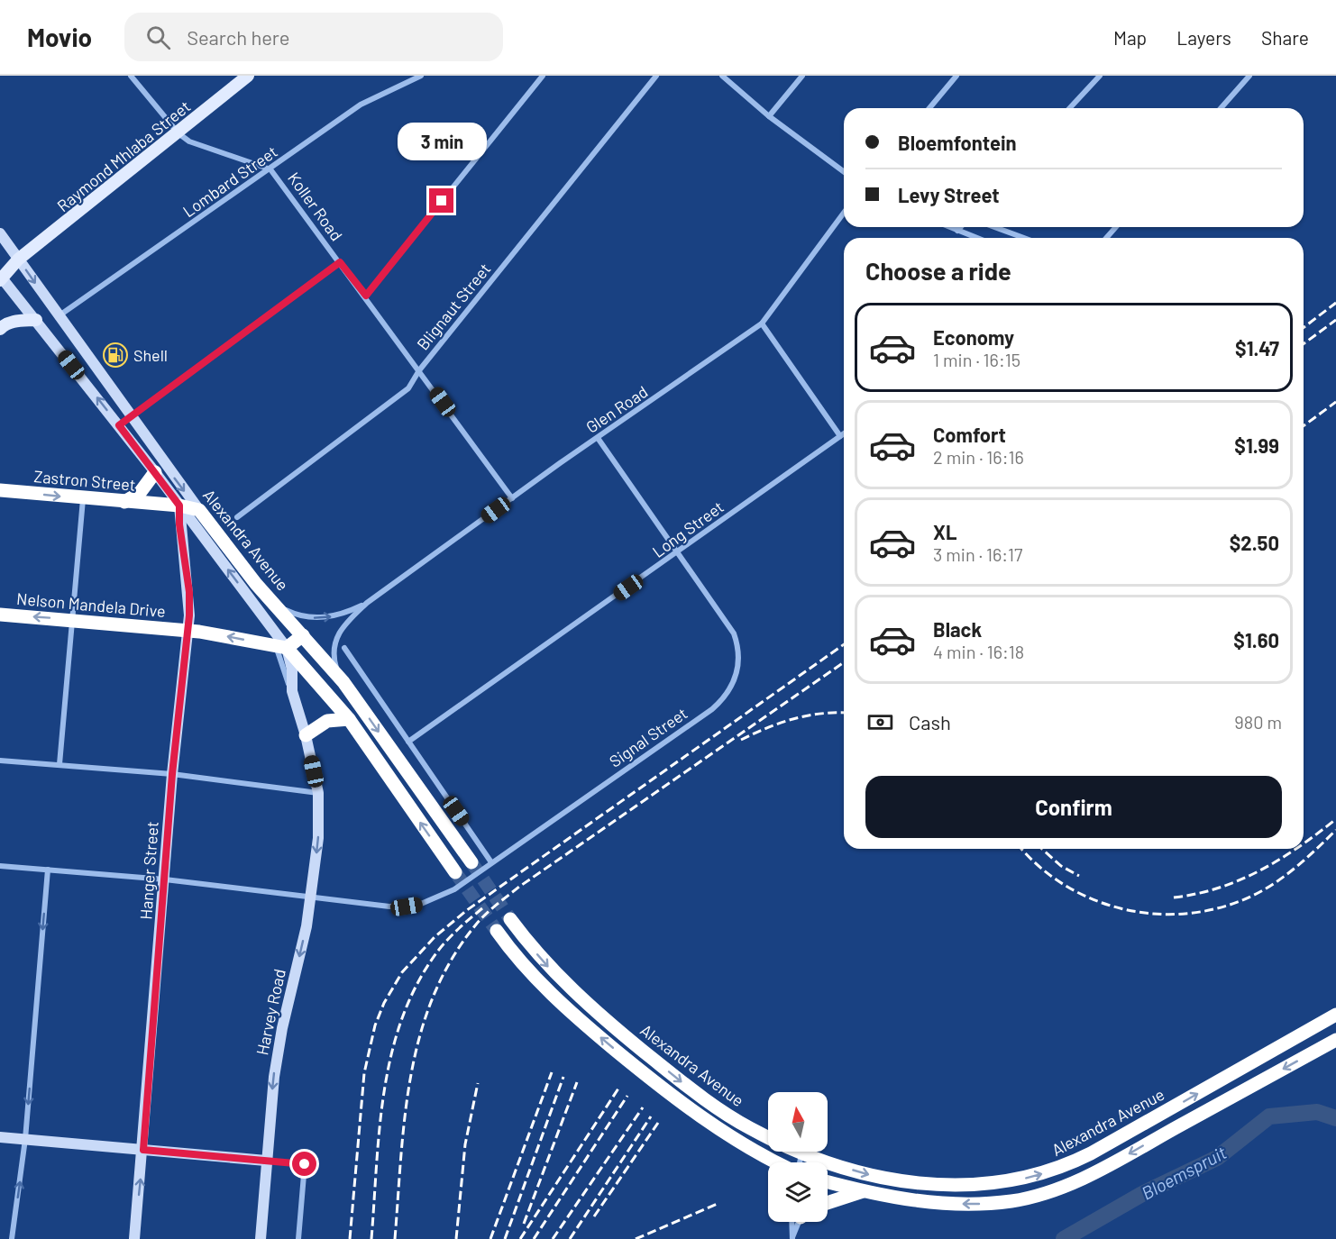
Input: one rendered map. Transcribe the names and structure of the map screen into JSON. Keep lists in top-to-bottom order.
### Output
{
  "streets": {
    "highway": ["Zastron Street", "Alexandra Avenue", "Nelson Mandela Drive"],
    "main road": ["Raymond Mhlaba Street", "Hanger Street", "Harvey Road"],
    "street": [
      "Lombard Street",
      "Koller Road",
      "Blignaut Street",
      "Glen Road",
      "Long Street",
      "Signal Street"
    ]
  },
  "crossings": [
    ["Raymond Mhlaba Street", "Koller Road"],
    ["Raymond Mhlaba Street", "Alexandra Avenue"],
    ["Lombard Street", "Koller Road"],
    ["Lombard Street", "Alexandra Avenue"],
    ["Koller Road", "Blignaut Street"],
    ["Koller Road", "Glen Road"],
    ["Glen Road", "Alexandra Avenue"],
    ["Glen Road", "Signal Street"],
    ["Zastron Street", "Alexandra Avenue"],
    ["Zastron Street", "Hanger Street"],
    ["Long Street", "Signal Street"],
    ["Alexandra Avenue", "Nelson Mandela Drive"],
    ["Alexandra Avenue", "Hanger Street"],
    ["Alexandra Avenue", "Harvey Road"],
    ["Nelson Mandela Drive", "Hanger Street"],
    ["Nelson Mandela Drive", "Harvey Road"],
    ["Signal Street", "Hanger Street"],
    ["Signal Street", "Harvey Road"]
  ],
  "one_way": ["Zastron Street", "Nelson Mandela Drive", "Harvey Road"],
  "water": ["Bloemspruit"],
  "places": {
    "fuel station": ["Shell"]
  },
  "north": "top",
  "page": {
    "header": "Movio",
    "search": "Search here",
    "nav": ["Map", "Layers", "Share"],
    "banner": ["Bloemfontein", "Levy Street"],
    "bubble": "3 min",
    "heading": "Choose a ride",
    "list": [
      {
        "name": "Economy",
        "note": "1 min · 16:15",
        "value": "$1.47"
      },
      {
        "name": "Comfort",
        "note": "2 min · 16:16",
        "value": "$1.99"
      },
      {
        "name": "XL",
        "note": "3 min · 16:17",
        "value": "$2.50"
      },
      {
        "name": "Black",
        "note": "4 min · 16:18",
        "value": "$1.60"
      }
    ],
    "pay": ["Cash", "980 m"],
    "buttons": "Confirm"
  }
}
